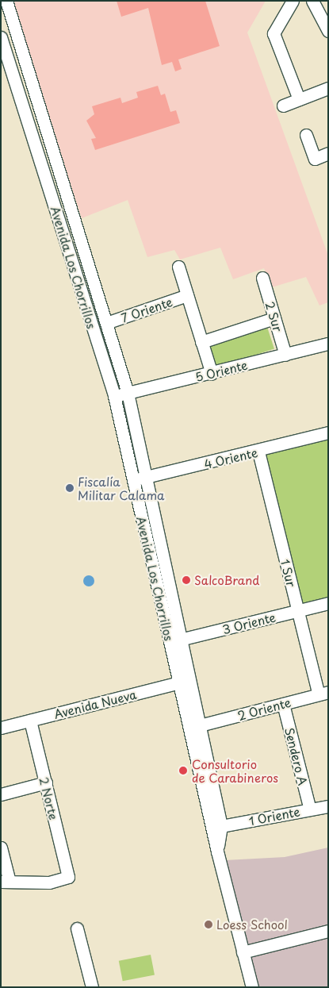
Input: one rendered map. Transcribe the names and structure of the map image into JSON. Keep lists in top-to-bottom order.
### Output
{
  "streets": {
    "street": [
      "Avenida Los Chorrillos",
      "7 Oriente",
      "2 Sur",
      "5 Oriente",
      "4 Oriente",
      "1 Sur",
      "3 Oriente",
      "Avenida Nueva",
      "2 Oriente",
      "Sendero A",
      "2 Norte",
      "1 Oriente"
    ]
  },
  "crossings": [
    ["Avenida Los Chorrillos", "7 Oriente"],
    ["Avenida Los Chorrillos", "5 Oriente"],
    ["Avenida Los Chorrillos", "4 Oriente"],
    ["Avenida Los Chorrillos", "3 Oriente"],
    ["Avenida Los Chorrillos", "Avenida Nueva"],
    ["Avenida Los Chorrillos", "2 Oriente"],
    ["Avenida Los Chorrillos", "1 Oriente"],
    ["2 Sur", "5 Oriente"],
    ["4 Oriente", "1 Sur"],
    ["1 Sur", "3 Oriente"],
    ["1 Sur", "2 Oriente"],
    ["Avenida Nueva", "2 Norte"],
    ["2 Oriente", "Sendero A"],
    ["Sendero A", "1 Oriente"]
  ],
  "places": [
    "Fiscalía Militar Calama",
    "SalcoBrand",
    "Consultorio de Carabineros",
    "Loess School"
  ]
}
